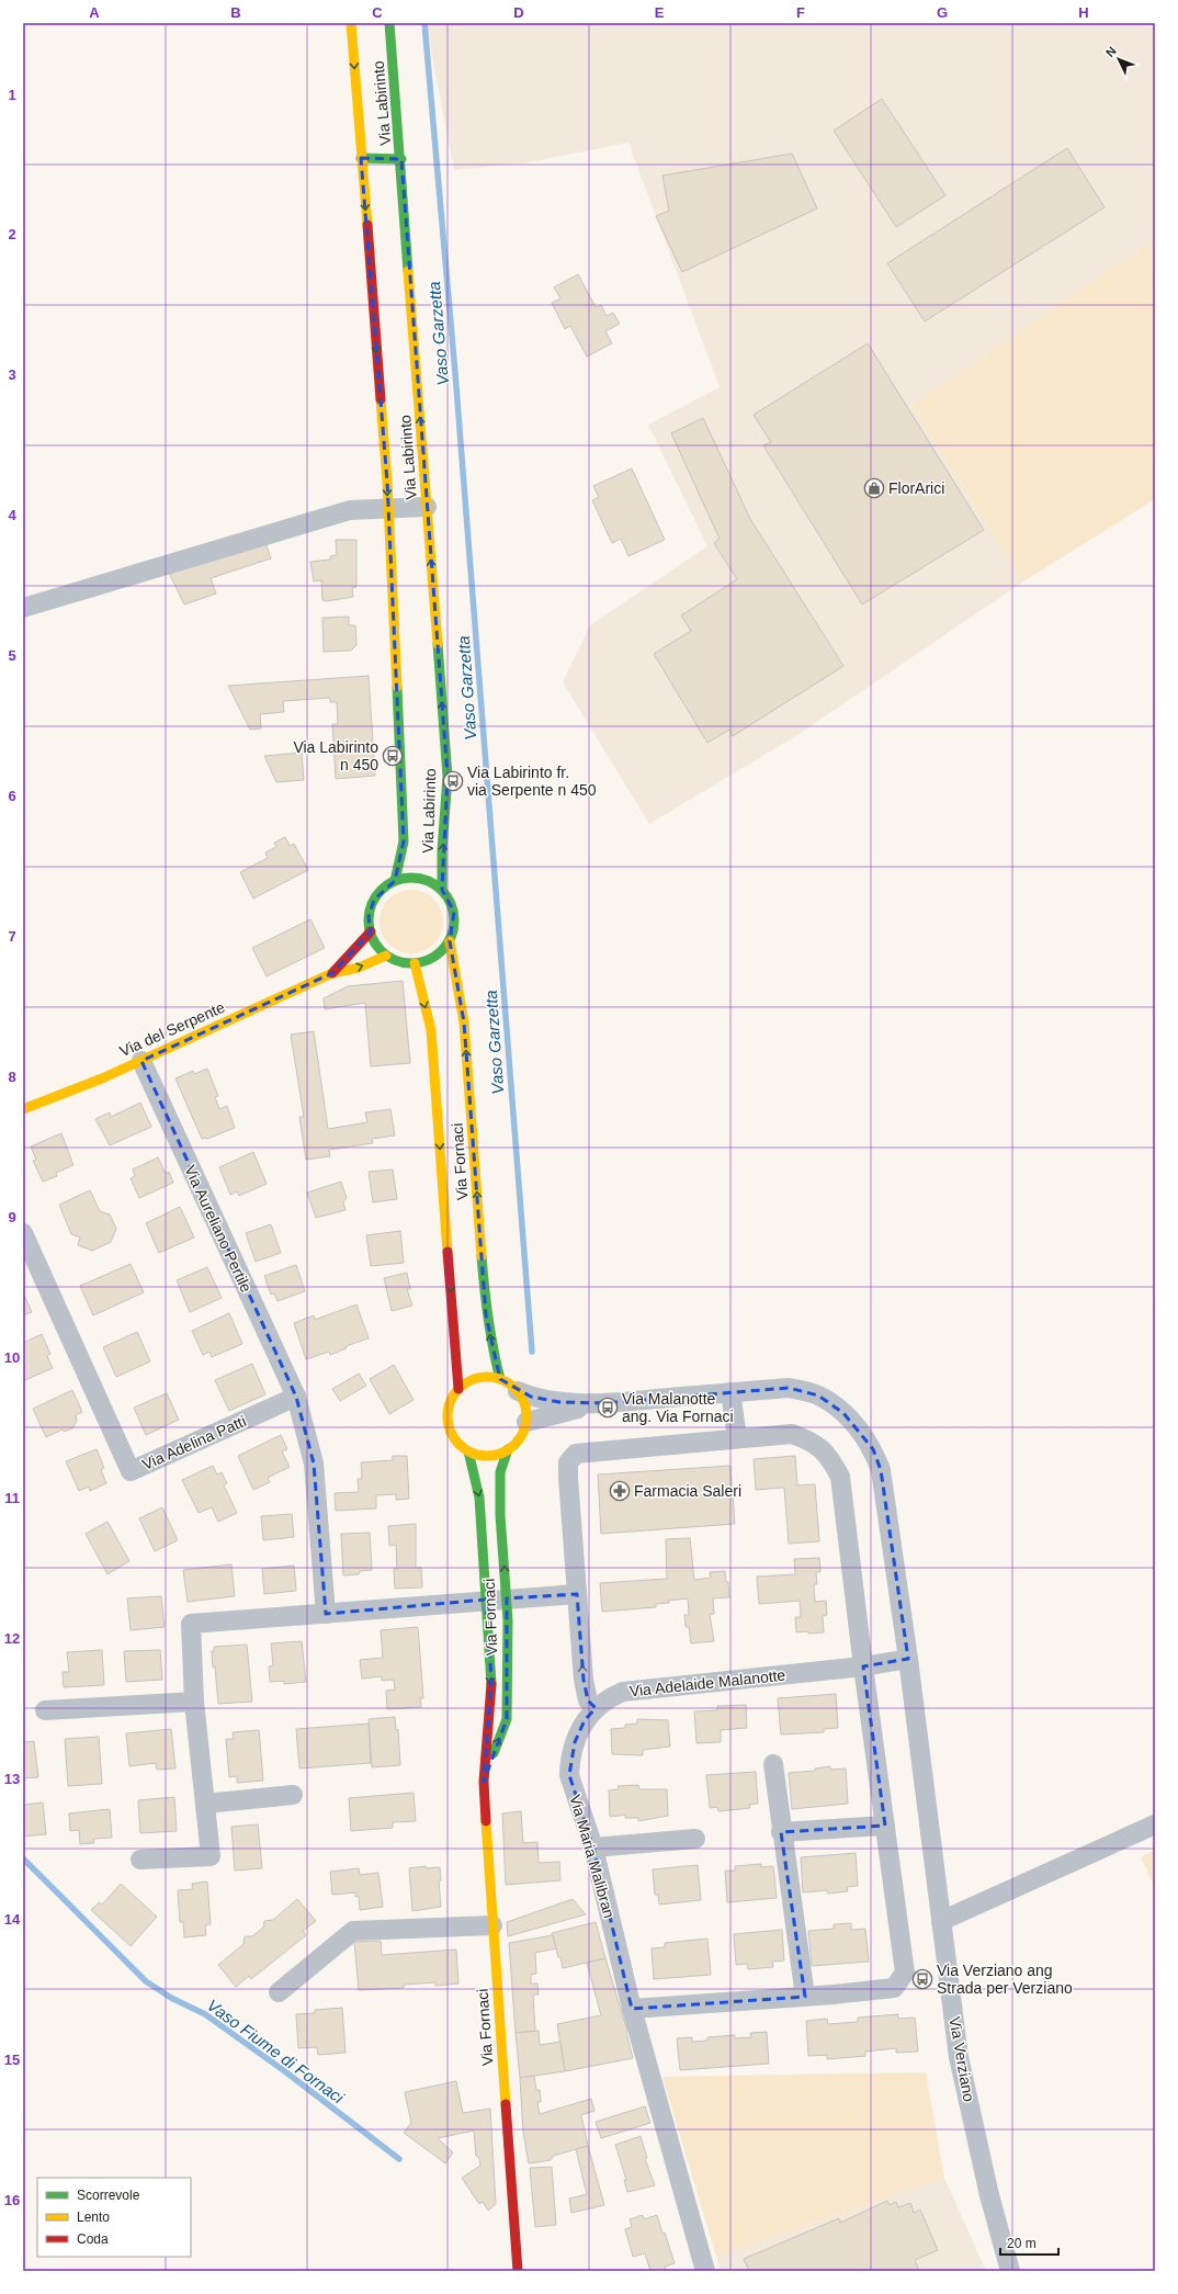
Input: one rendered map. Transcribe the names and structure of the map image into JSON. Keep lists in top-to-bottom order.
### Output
{
  "streets": {
    "street": [
      "Via Labirinto",
      "Via del Serpente",
      "Via Fornaci",
      "Via Aureliano Pertile",
      "Via Adelina Patti",
      "Via Adelaide Malanotte",
      "Via Maria Malibran",
      "Via Verziano"
    ]
  },
  "crossings": [
    ["Via Labirinto", "Via del Serpente"],
    ["Via Labirinto", "Via Fornaci"],
    ["Via del Serpente", "Via Fornaci"],
    ["Via del Serpente", "Via Aureliano Pertile"],
    ["Via Aureliano Pertile", "Via Adelina Patti"],
    ["Via Adelaide Malanotte", "Via Maria Malibran"]
  ],
  "water": ["Vaso Garzetta", "Vaso Fiume di Fornaci"],
  "places": {
    "shop": ["FlorArici"],
    "bus stop": [
      "Via Labirinto n 450",
      "Via Labirinto fr. via Serpente n 450",
      "Via Malanotte ang. Via Fornaci",
      "Via Verziano ang Strada per Verziano"
    ],
    "pharmacy": ["Farmacia Saleri"]
  },
  "legend": ["Scorrevole", "Lento", "Coda"],
  "scale_bar": "20 m",
  "north": "top left",
  "grid": {
    "columns": [
      "A",
      "B",
      "C",
      "D",
      "E",
      "F",
      "G",
      "H"
    ],
    "rows": [
      "1",
      "2",
      "3",
      "4",
      "5",
      "6",
      "7",
      "8",
      "9",
      "10",
      "11",
      "12",
      "13",
      "14",
      "15",
      "16"
    ]
  }
}
